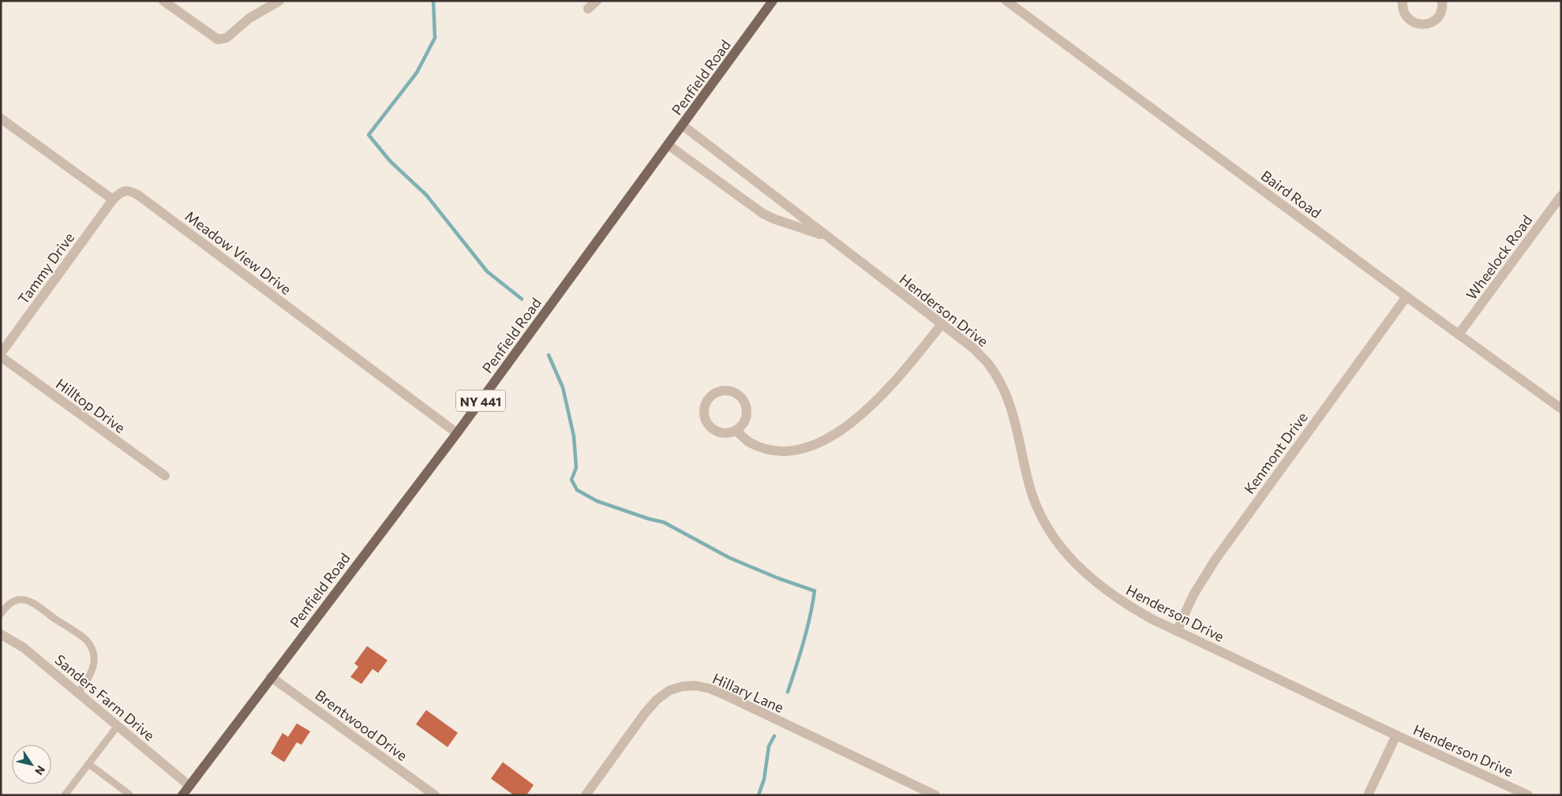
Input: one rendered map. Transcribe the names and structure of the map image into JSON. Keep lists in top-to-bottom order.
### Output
{
  "streets": {
    "main road": ["Penfield Road", "NY 441"],
    "street": [
      "Baird Road",
      "Meadow View Drive",
      "Wheelock Road",
      "Tammy Drive",
      "Henderson Drive",
      "Hilltop Drive",
      "Kenmont Drive",
      "Hillary Lane",
      "Sanders Farm Drive",
      "Brentwood Drive"
    ]
  },
  "crossings": [
    ["Penfield Road", "Meadow View Drive"],
    ["Penfield Road", "Henderson Drive"],
    ["Penfield Road", "Sanders Farm Drive"],
    ["Penfield Road", "Brentwood Drive"],
    ["Baird Road", "Wheelock Road"],
    ["Baird Road", "Kenmont Drive"],
    ["Meadow View Drive", "Tammy Drive"],
    ["Henderson Drive", "Kenmont Drive"]
  ],
  "north": "bottom right"
}
